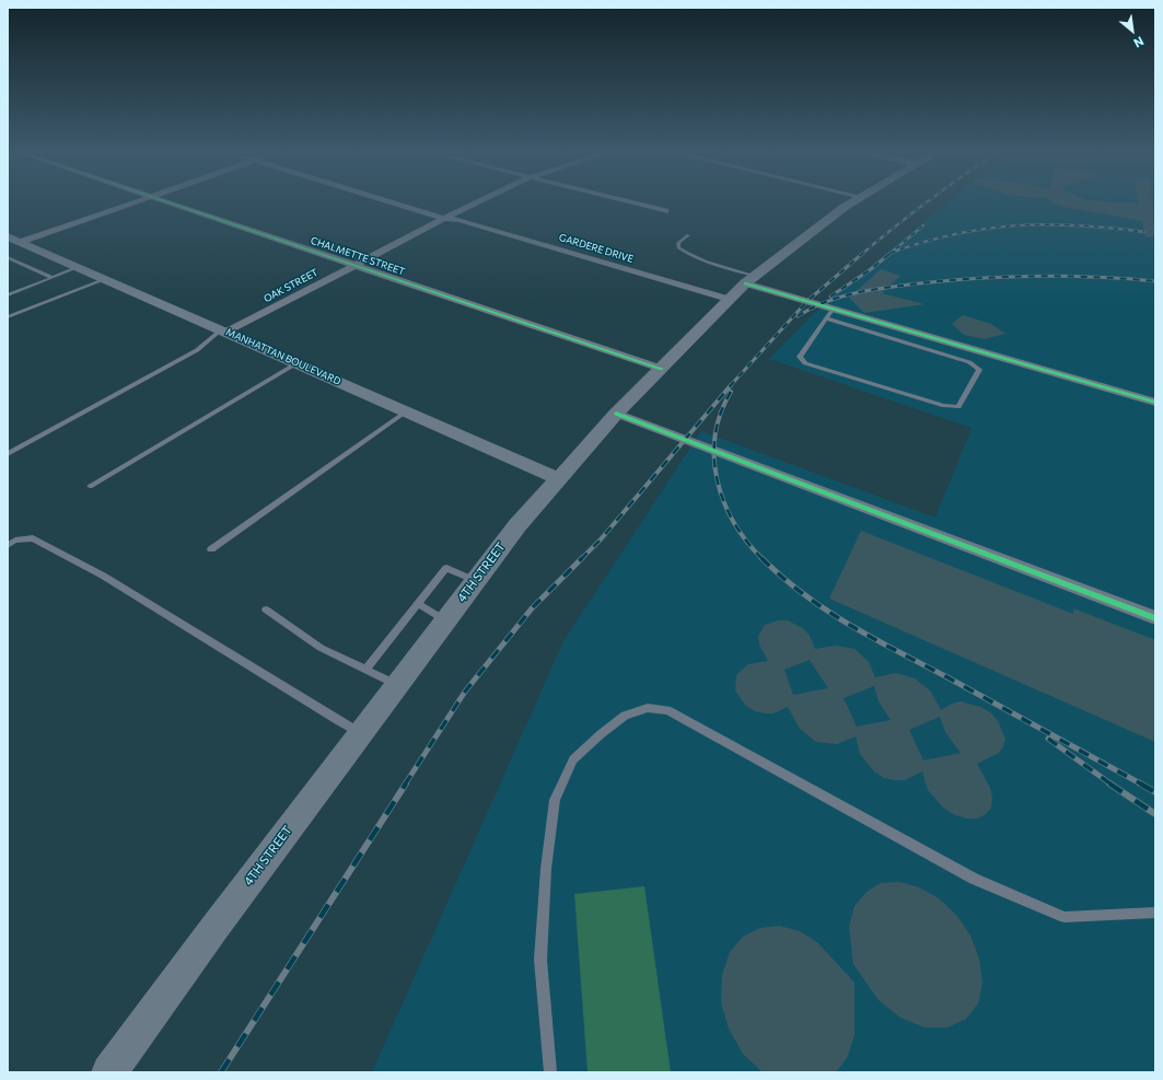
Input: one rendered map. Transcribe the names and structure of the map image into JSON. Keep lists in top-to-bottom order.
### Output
{
  "streets": {
    "main road": ["MANHATTAN BOULEVARD", "4TH STREET"],
    "street": ["GARDERE DRIVE", "CHALMETTE STREET", "OAK STREET"]
  },
  "crossings": [
    ["GARDERE DRIVE", "OAK STREET"],
    ["GARDERE DRIVE", "4TH STREET"],
    ["CHALMETTE STREET", "OAK STREET"],
    ["CHALMETTE STREET", "4TH STREET"],
    ["OAK STREET", "MANHATTAN BOULEVARD"],
    ["MANHATTAN BOULEVARD", "4TH STREET"]
  ],
  "north": "bottom right"
}
